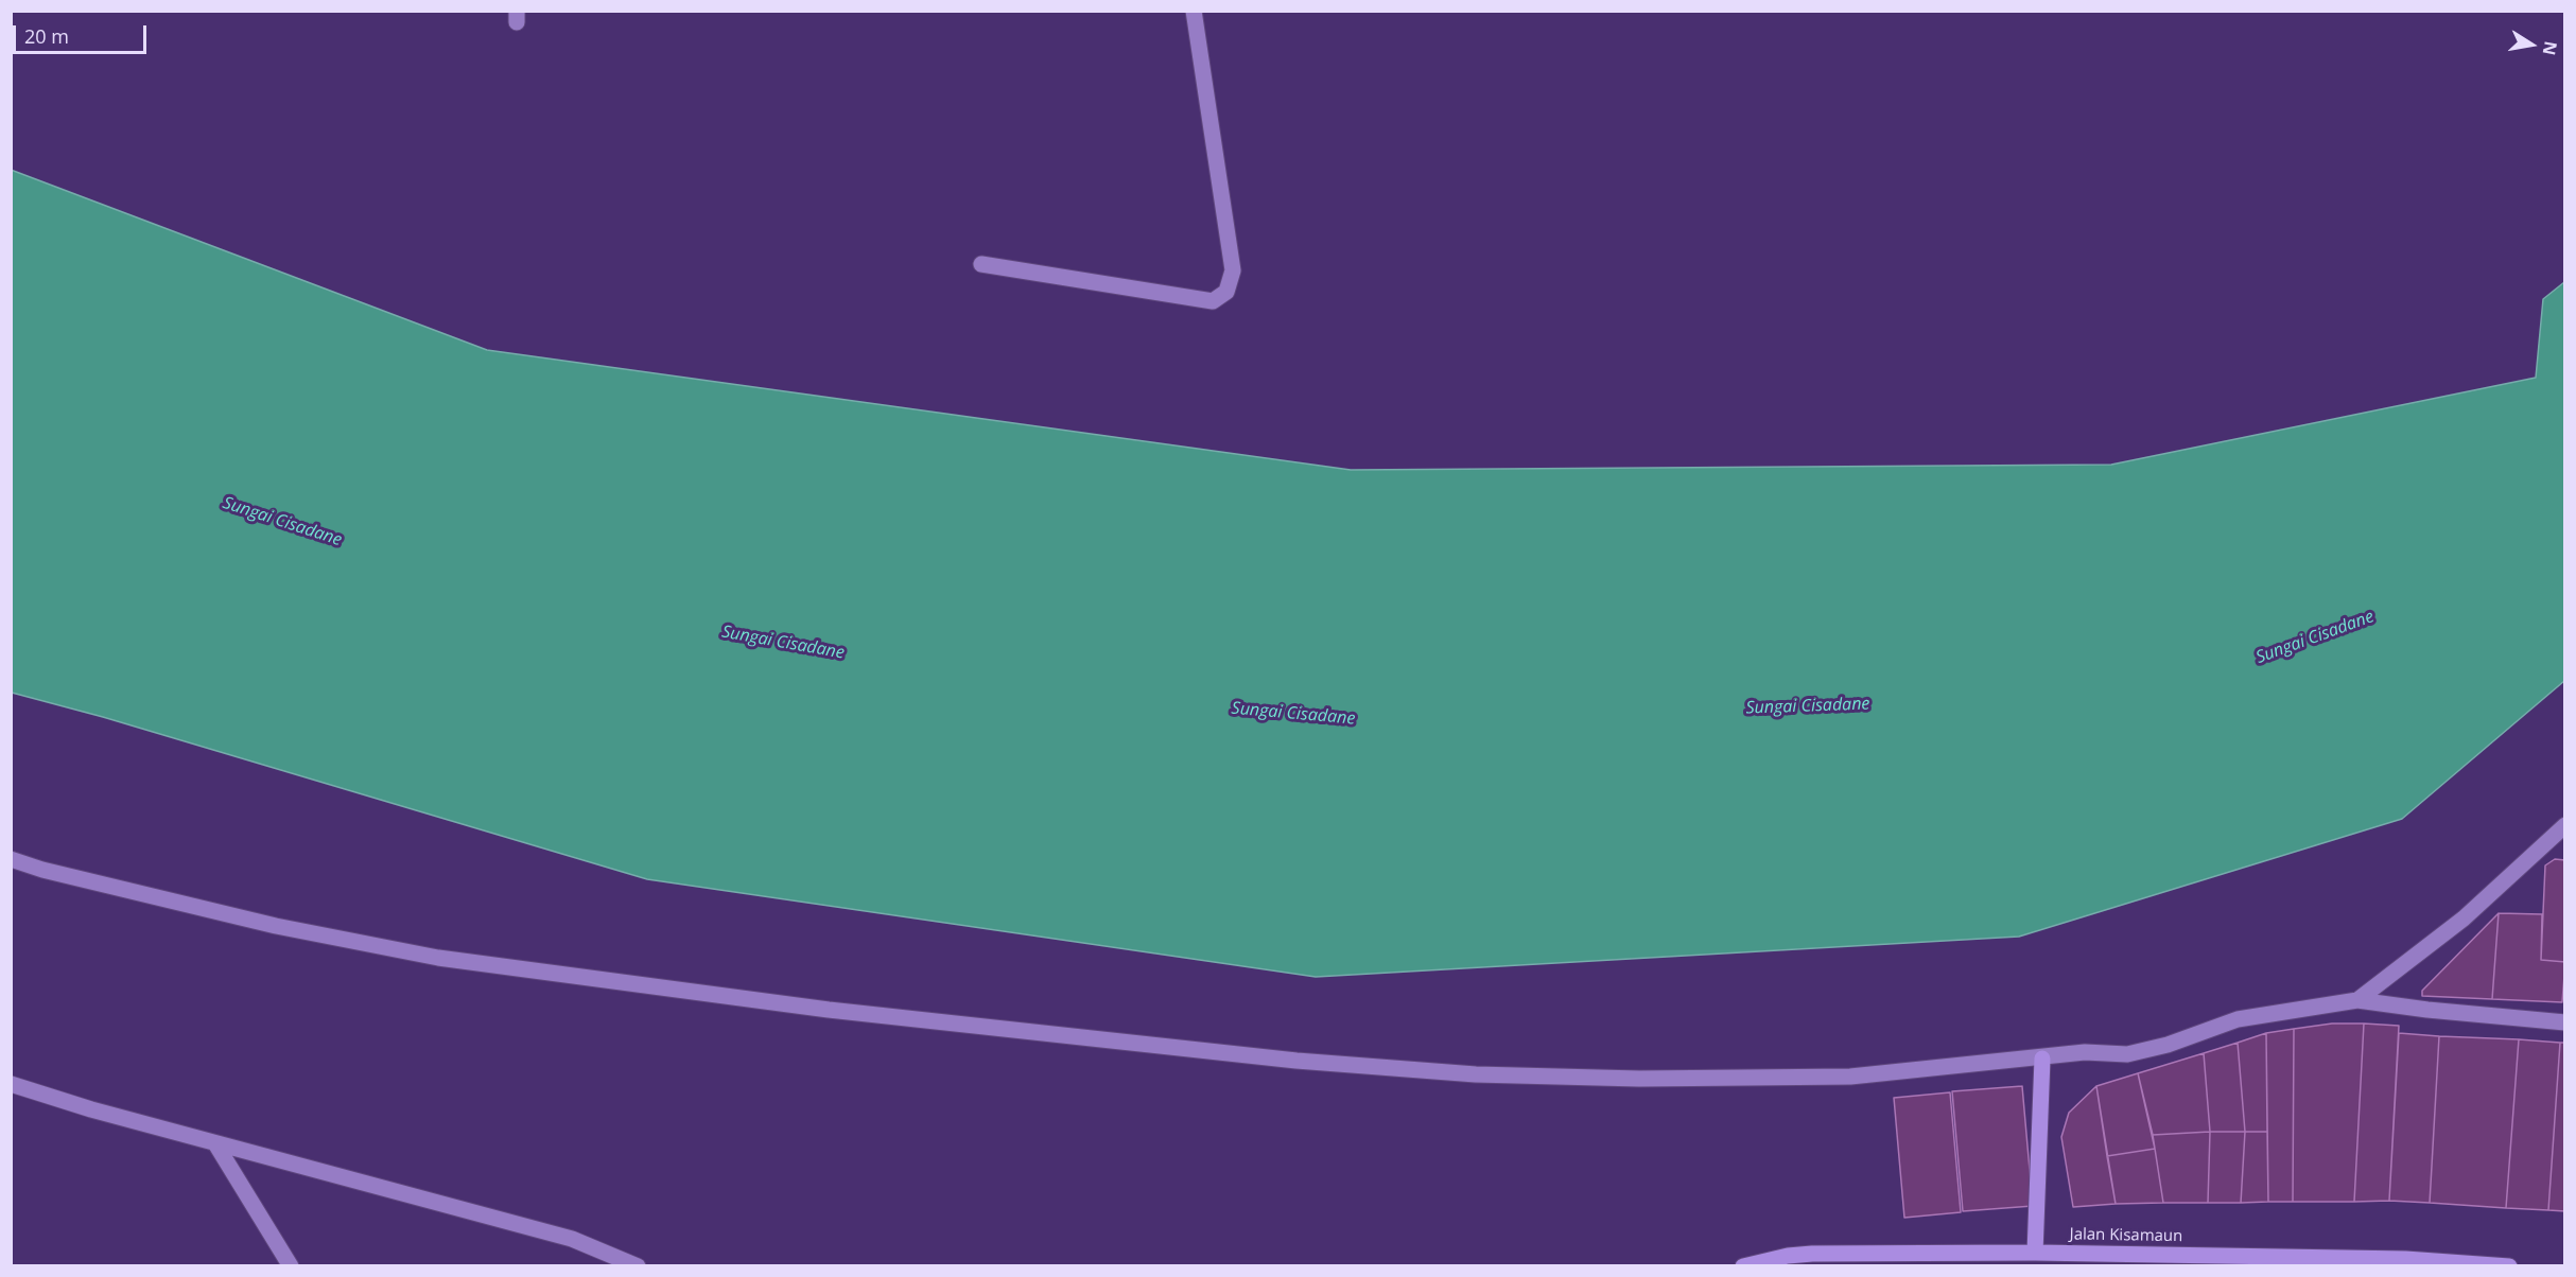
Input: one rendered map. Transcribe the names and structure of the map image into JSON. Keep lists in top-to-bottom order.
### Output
{
  "streets": {
    "main road": ["Jalan Kisamaun"]
  },
  "water": ["Sungai Cisadane"],
  "scale_bar": "20 m",
  "north": "right"
}
